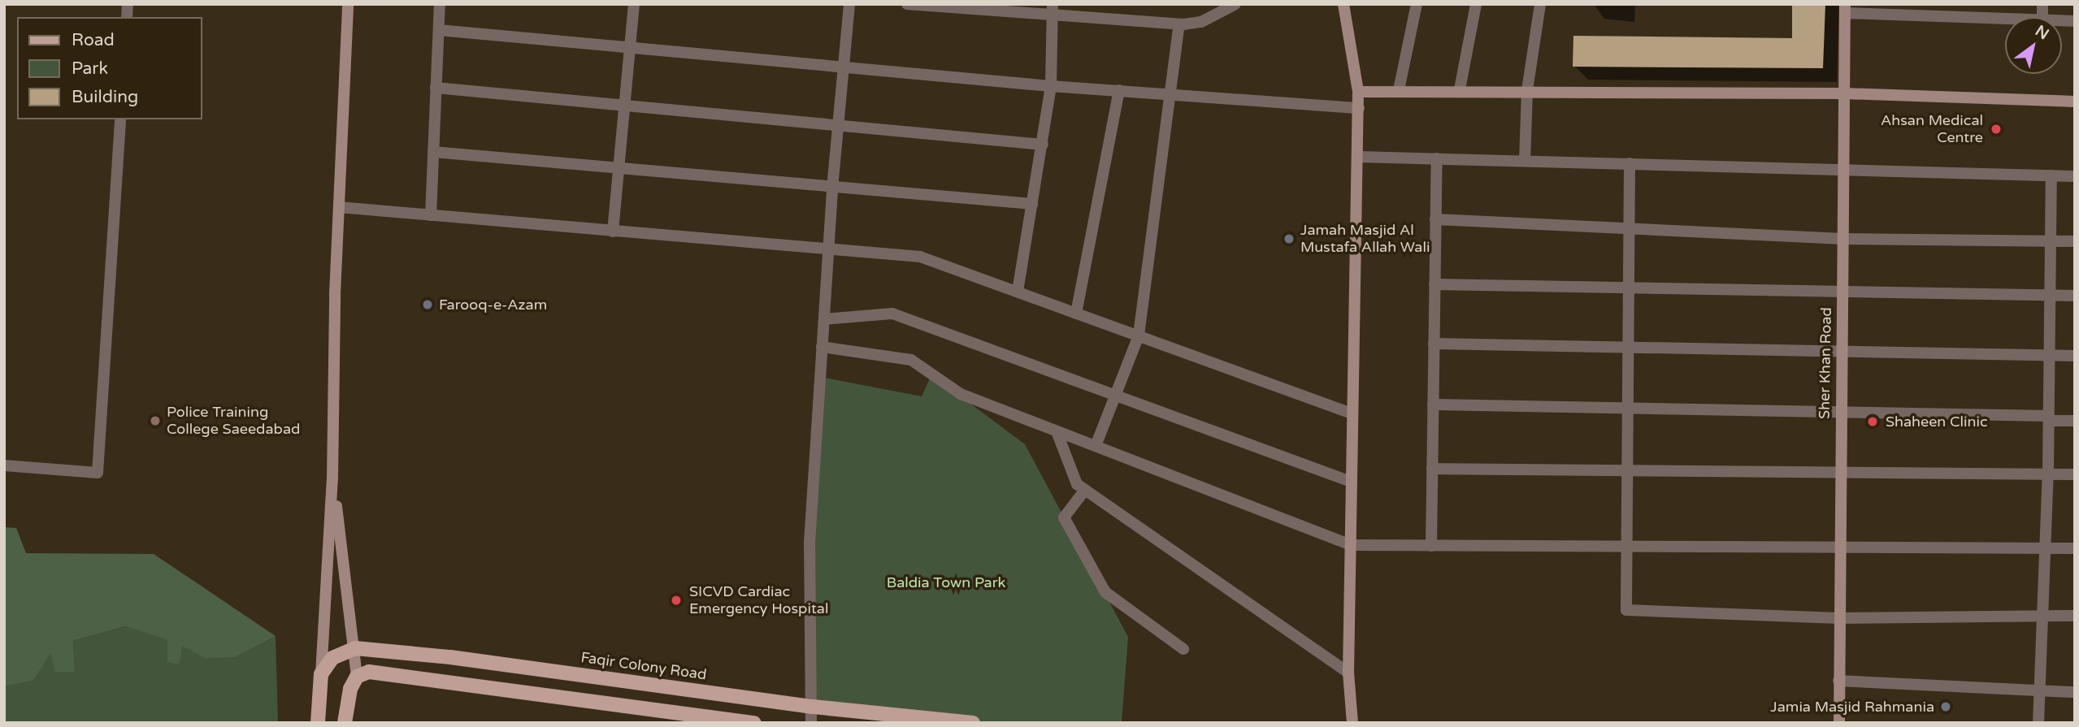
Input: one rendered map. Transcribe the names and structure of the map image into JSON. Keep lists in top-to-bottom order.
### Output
{
  "streets": {
    "main road": ["Faqir Colony Road"],
    "street": ["Sher Khan Road"]
  },
  "parks": ["Baldia Town Park"],
  "places": [
    "Ahsan Medical Centre",
    "Jamah Masjid Al Mustafa Allah Wali",
    "Farooq-e-Azam",
    "Police Training College Saeedabad",
    "Shaheen Clinic",
    "SICVD Cardiac Emergency Hospital",
    "Jamia Masjid Rahmania"
  ],
  "legend": ["Road", "Park", "Building"],
  "north": "top right"
}
